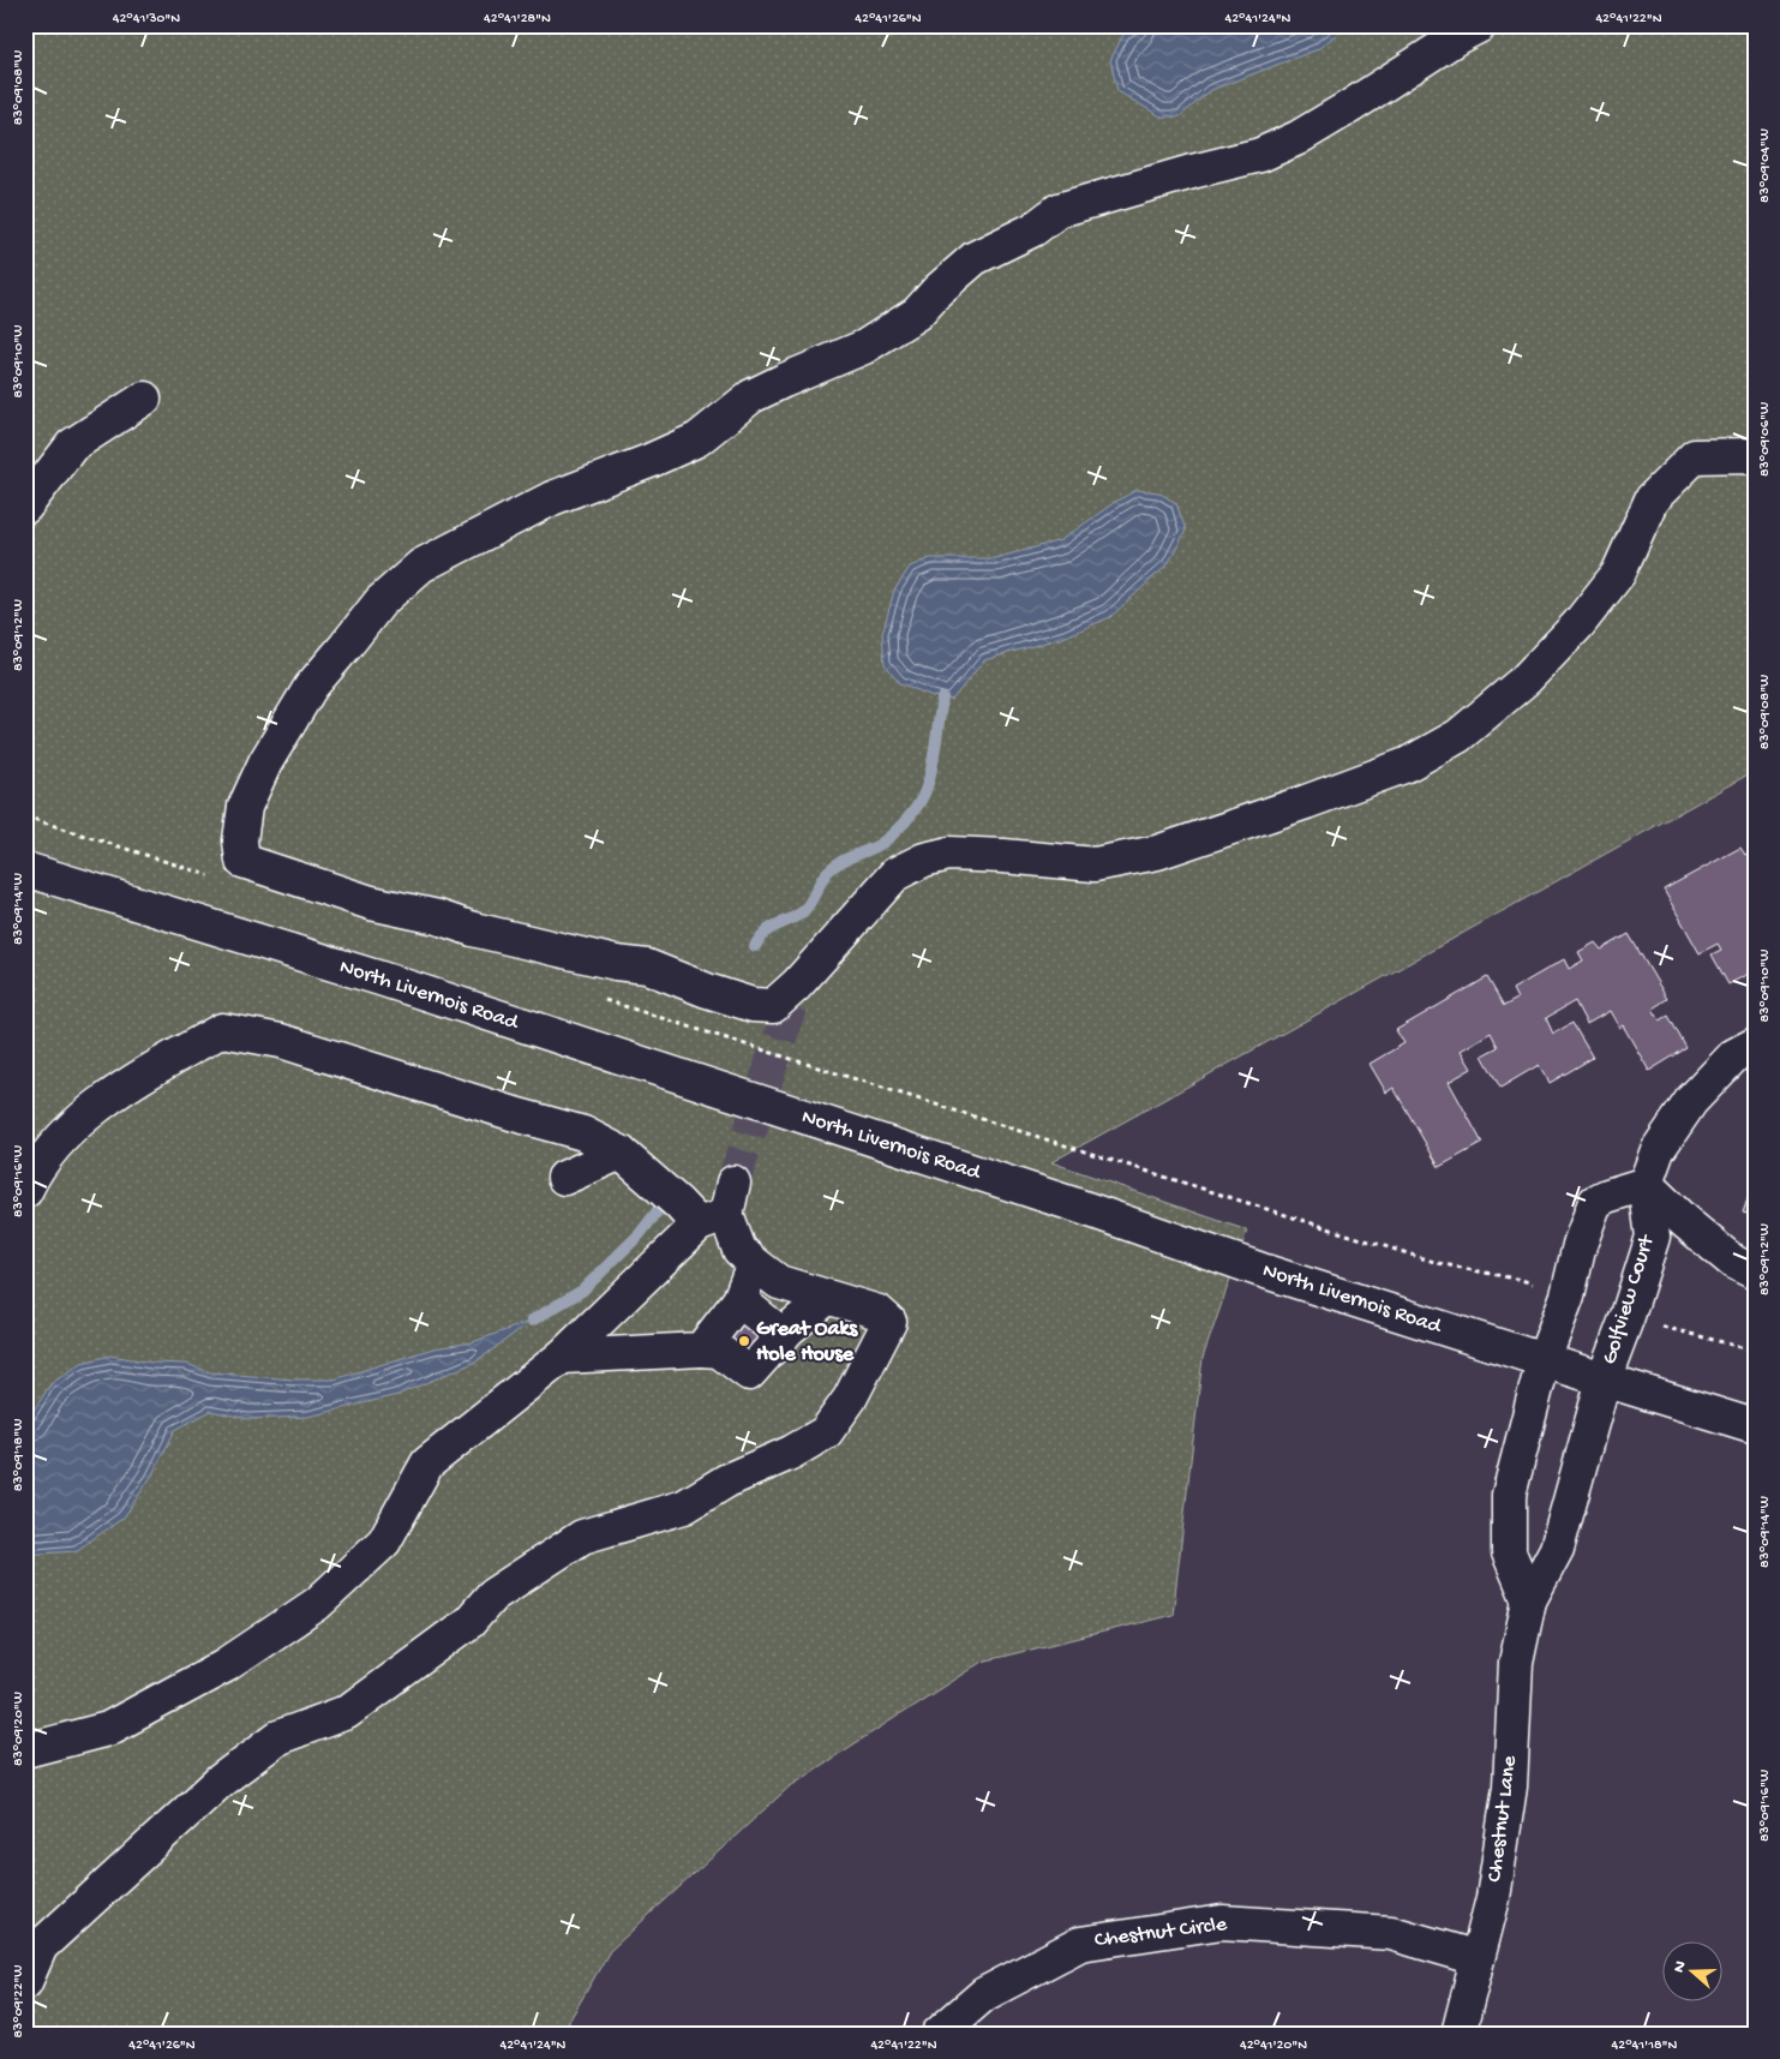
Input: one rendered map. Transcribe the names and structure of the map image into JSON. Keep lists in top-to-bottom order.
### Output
{
  "streets": {
    "street": [
      "North Livernois Road",
      "Golfview Court",
      "Chestnut Lane",
      "Chestnut Circle"
    ]
  },
  "crossings": [
    ["North Livernois Road", "Golfview Court"],
    ["North Livernois Road", "Chestnut Lane"],
    ["Golfview Court", "Chestnut Lane"],
    ["Chestnut Lane", "Chestnut Circle"]
  ],
  "places": ["Great Oaks Hole House"],
  "north": "left",
  "coordinates": [
    "42°41'30\"N",
    "42°41'28\"N",
    "42°41'26\"N",
    "42°41'24\"N",
    "42°41'22\"N",
    "83°09'08\"W",
    "83°09'04\"W",
    "83°09'10\"W",
    "83°09'06\"W",
    "83°09'12\"W",
    "83°09'14\"W",
    "83°09'16\"W",
    "83°09'18\"W",
    "83°09'20\"W",
    "83°09'22\"W",
    "42°41'20\"N",
    "42°41'18\"N"
  ]
}
